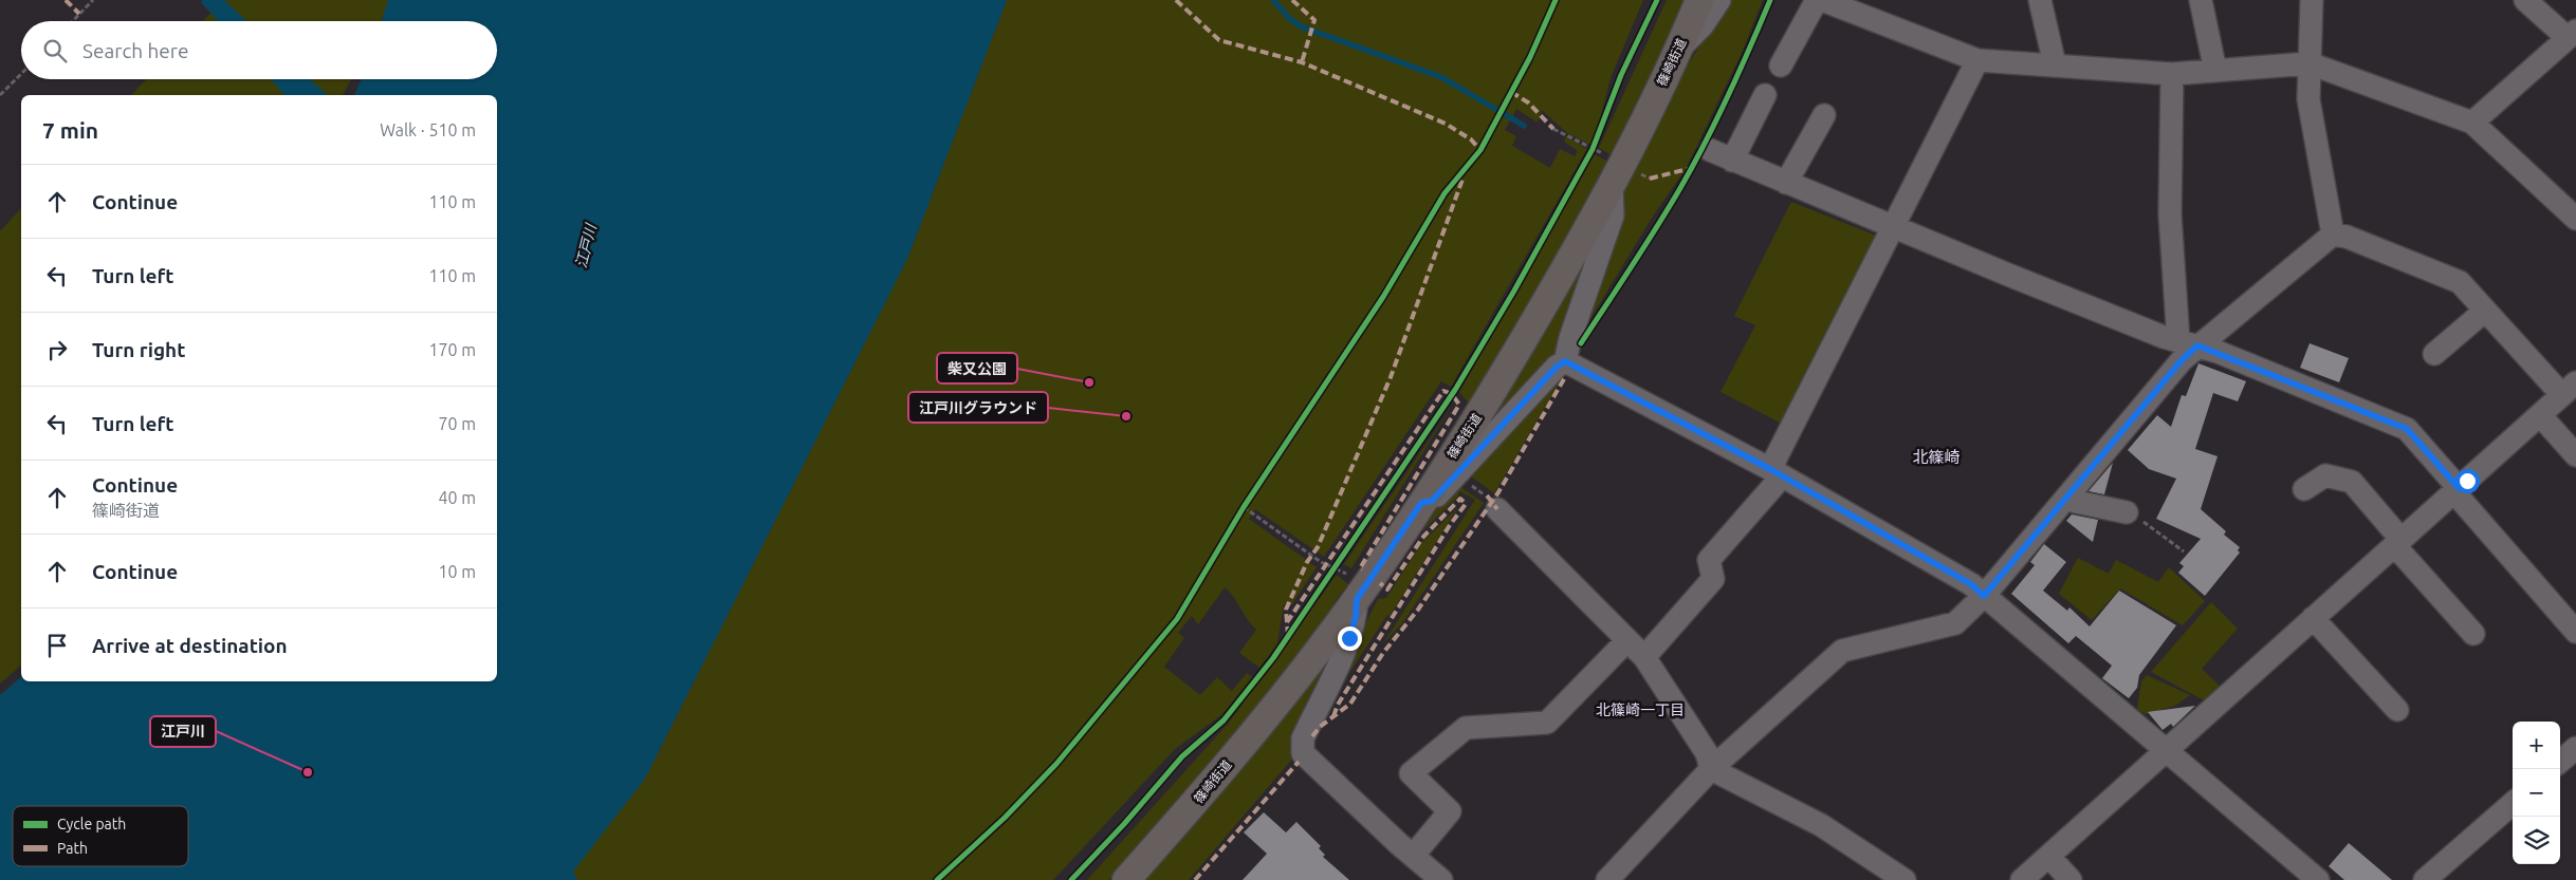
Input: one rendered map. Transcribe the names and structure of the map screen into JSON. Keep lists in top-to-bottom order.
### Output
{
  "streets": {
    "main road": ["篠崎街道"]
  },
  "districts": ["北篠崎", "北篠崎一丁目"],
  "water": ["江戸川"],
  "places": ["柴又公園", "江戸川グラウンド", "江戸川"],
  "legend": ["Cycle path", "Path"],
  "page": {
    "search": "Search here",
    "heading": ["7 min", "Walk · 510 m"],
    "list": [
      ["Continue", "110 m"],
      ["Turn left", "110 m"],
      ["Turn right", "170 m"],
      ["Turn left", "70 m"],
      ["Continue", "篠崎街道", "40 m"],
      ["Continue", "10 m"],
      "Arrive at destination"
    ],
    "map_buttons": ["+", "−"]
  }
}
